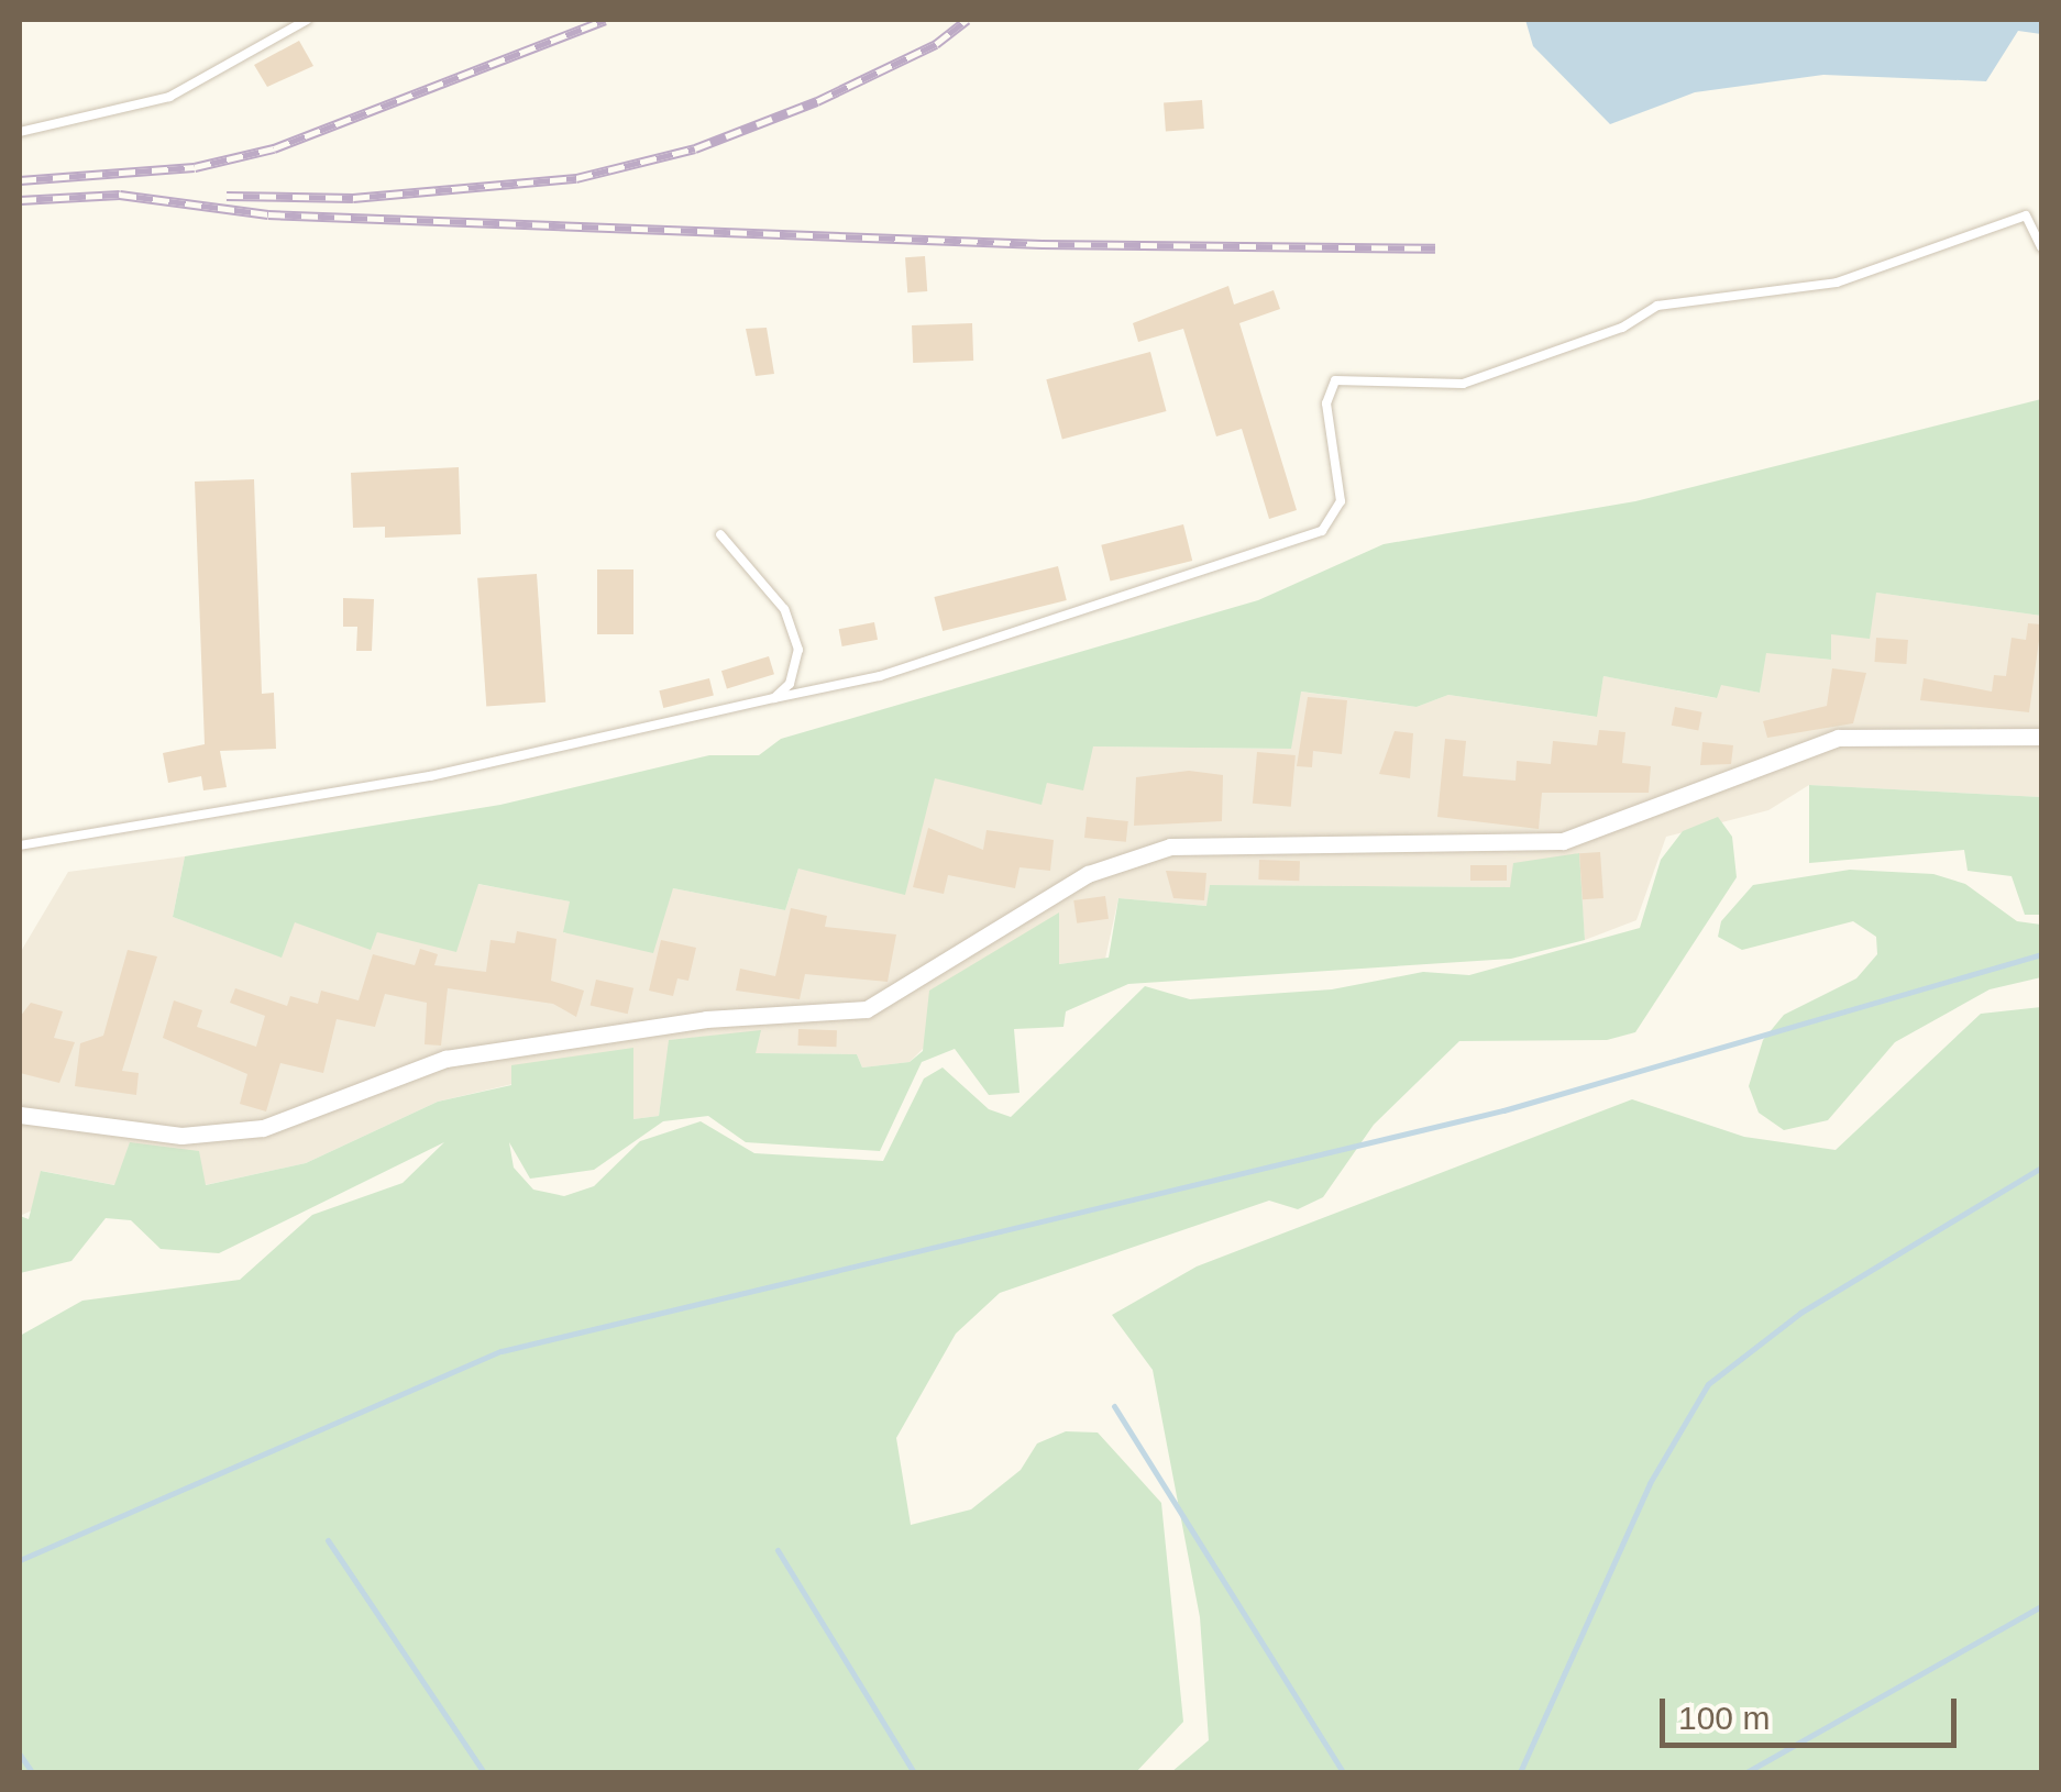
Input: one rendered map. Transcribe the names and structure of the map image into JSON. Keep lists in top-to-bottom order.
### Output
{
  "scale_bar": "100 m"
}
